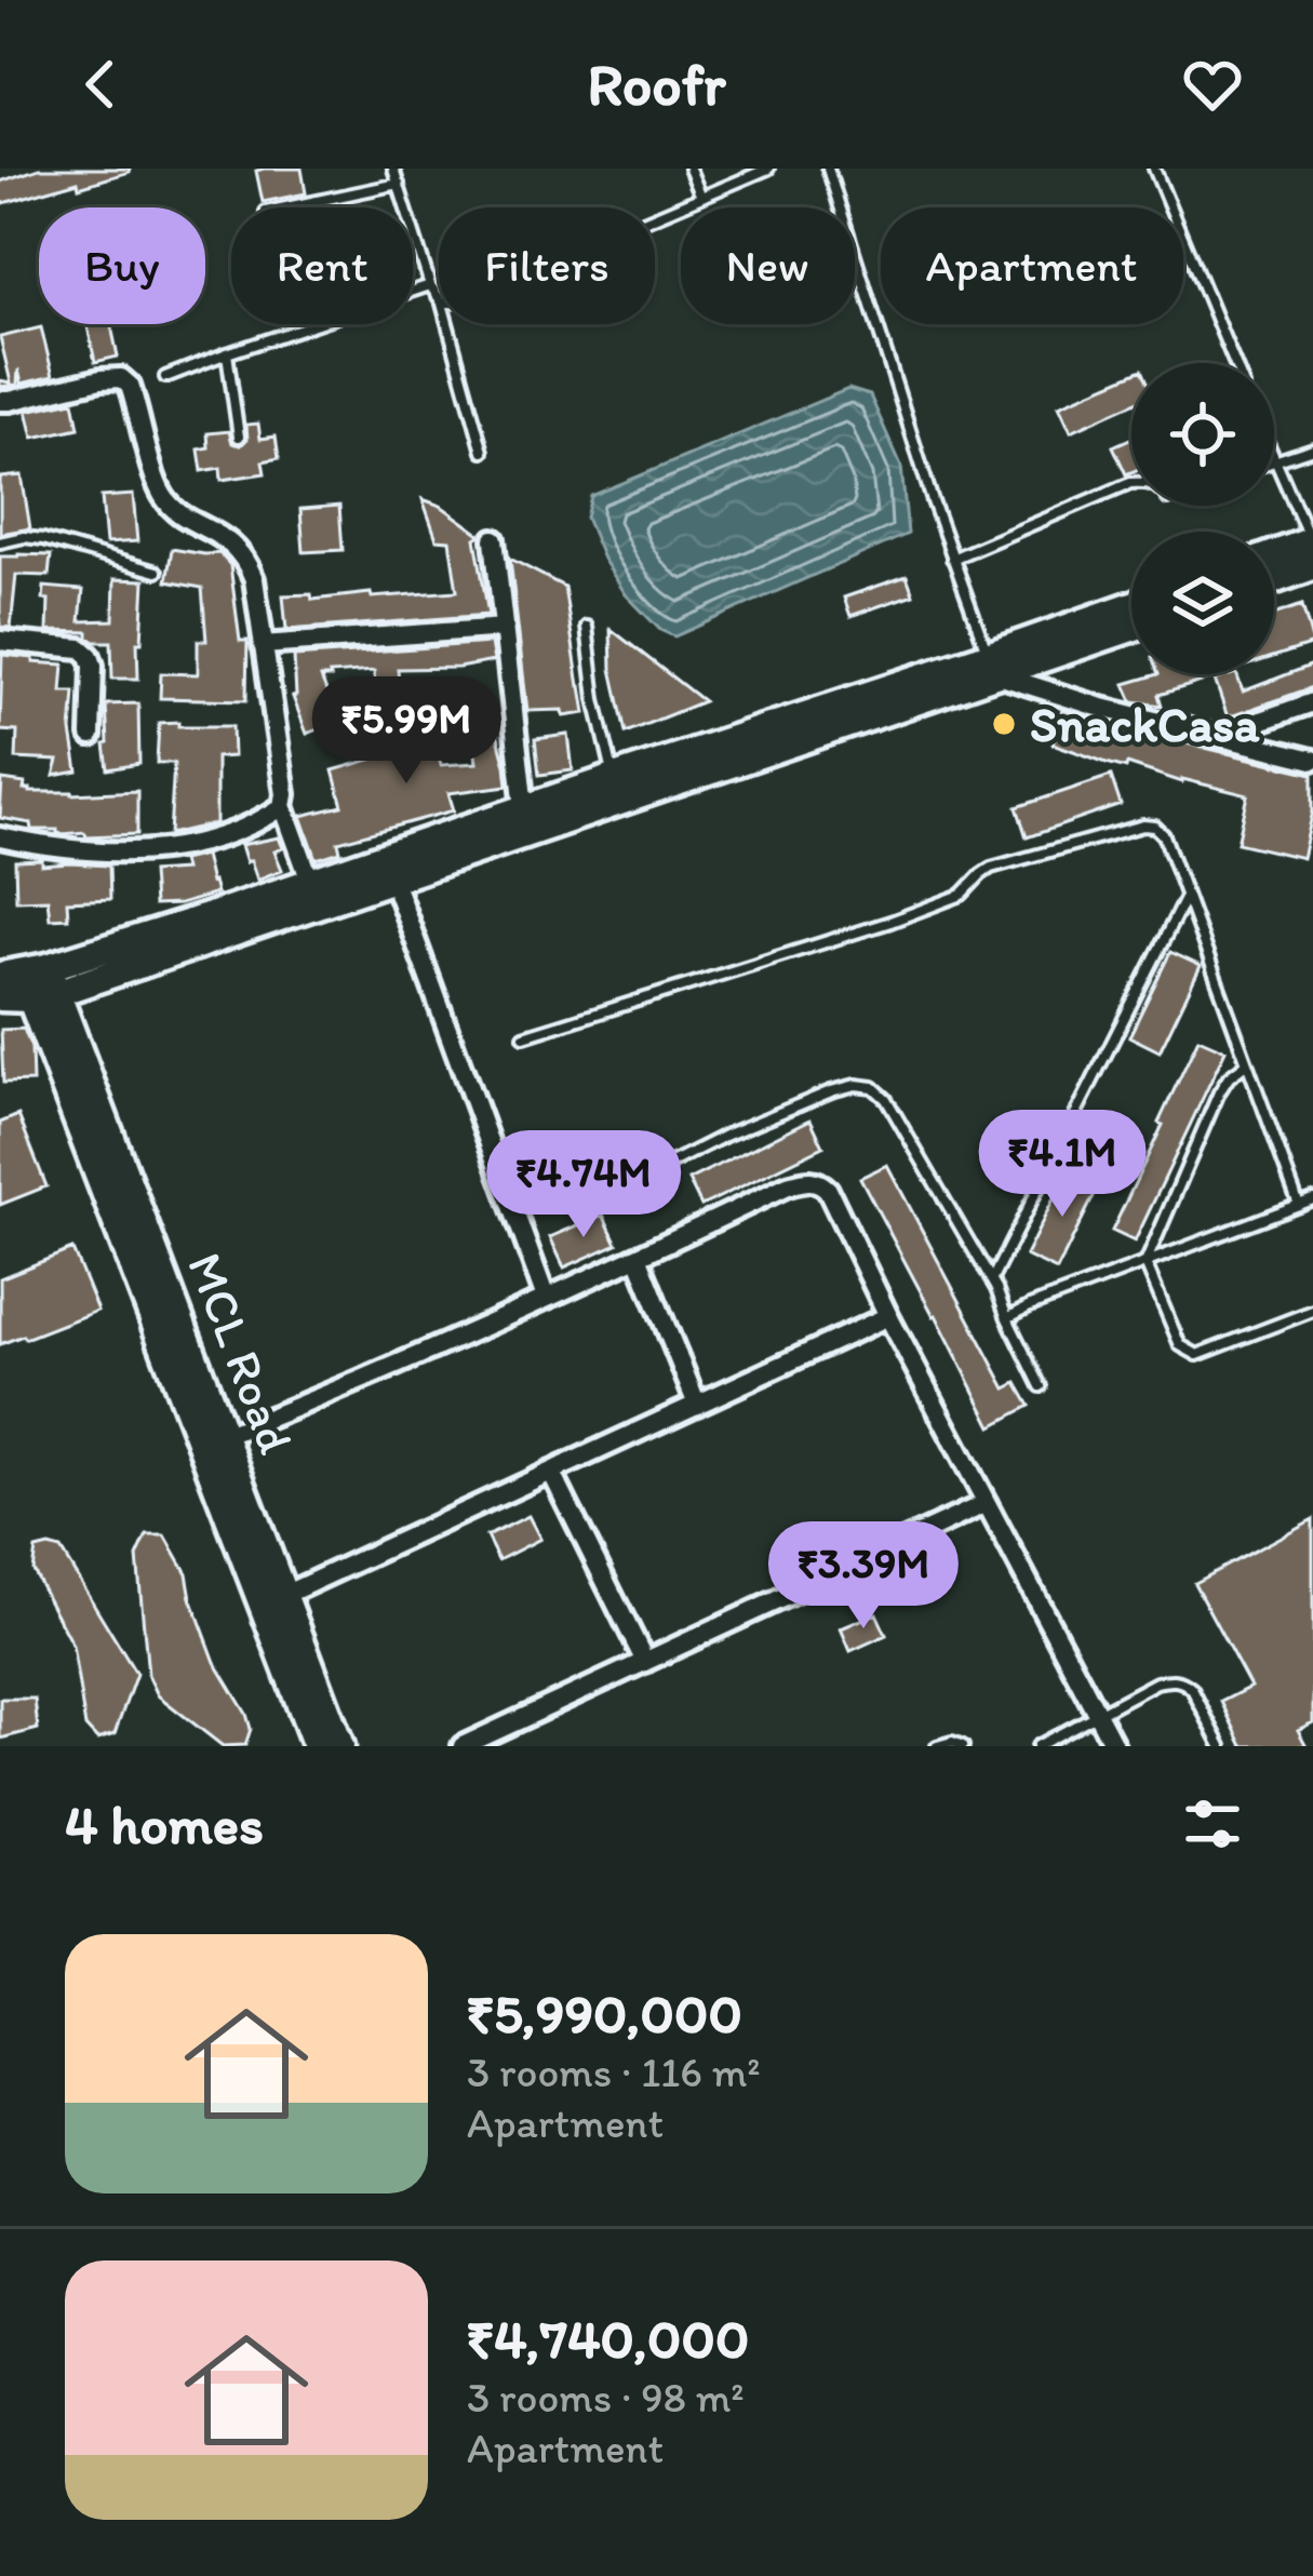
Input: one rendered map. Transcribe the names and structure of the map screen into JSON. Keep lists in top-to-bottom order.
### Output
{
  "streets": {
    "main road": ["MCL Road"]
  },
  "places": ["SnackCasa"],
  "page": {
    "header": "Roofr",
    "chip": [
      "Buy",
      "Rent",
      "Filters",
      "New",
      "Apartment"
    ],
    "price": [
      "₹5.99M",
      "₹4.1M",
      "₹4.74M",
      "₹3.39M"
    ],
    "heading": "4 homes",
    "list": [
      {
        "name": "₹5,990,000",
        "note": "3 rooms · 116 m² · Apartment"
      },
      {
        "name": "₹4,740,000",
        "note": "3 rooms · 98 m² · Apartment"
      }
    ]
  }
}
